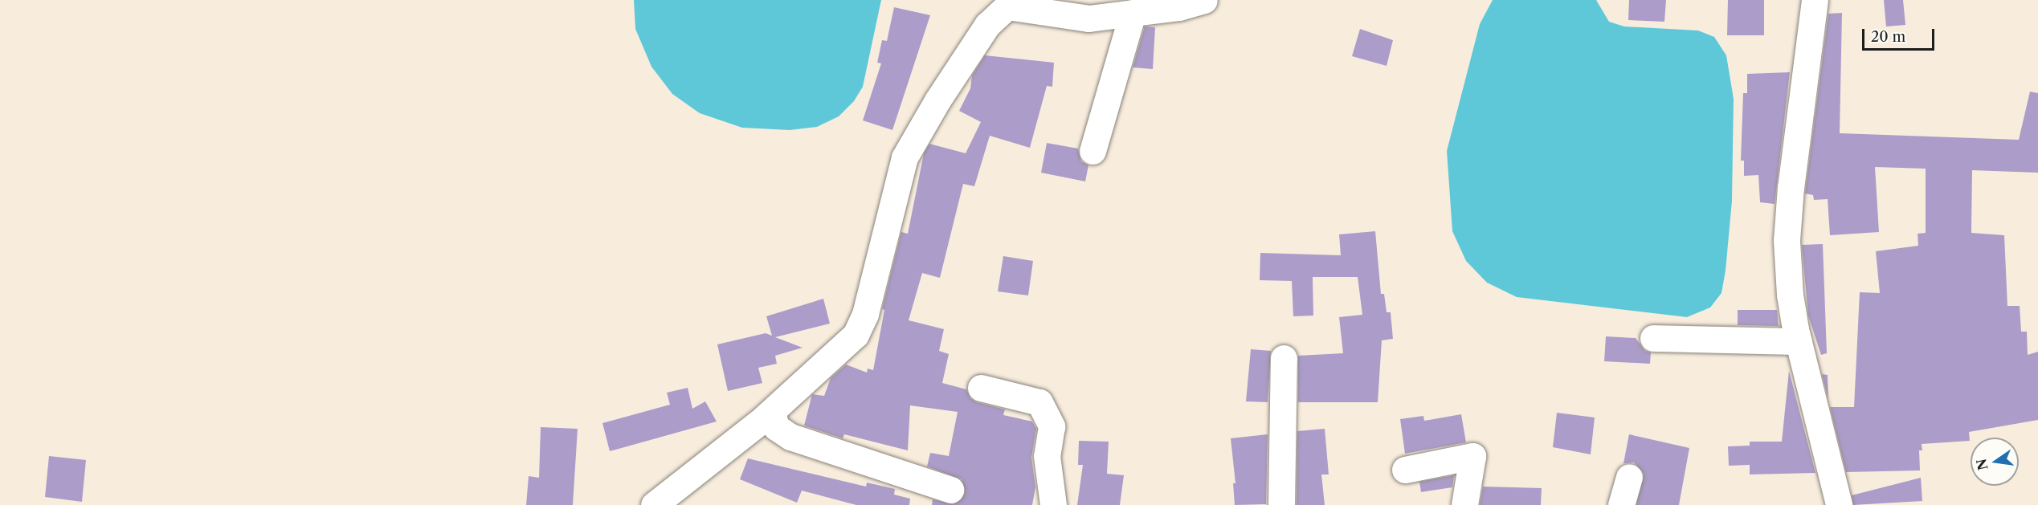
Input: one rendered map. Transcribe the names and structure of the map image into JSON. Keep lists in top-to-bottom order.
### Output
{
  "scale_bar": "20 m",
  "north": "left"
}
